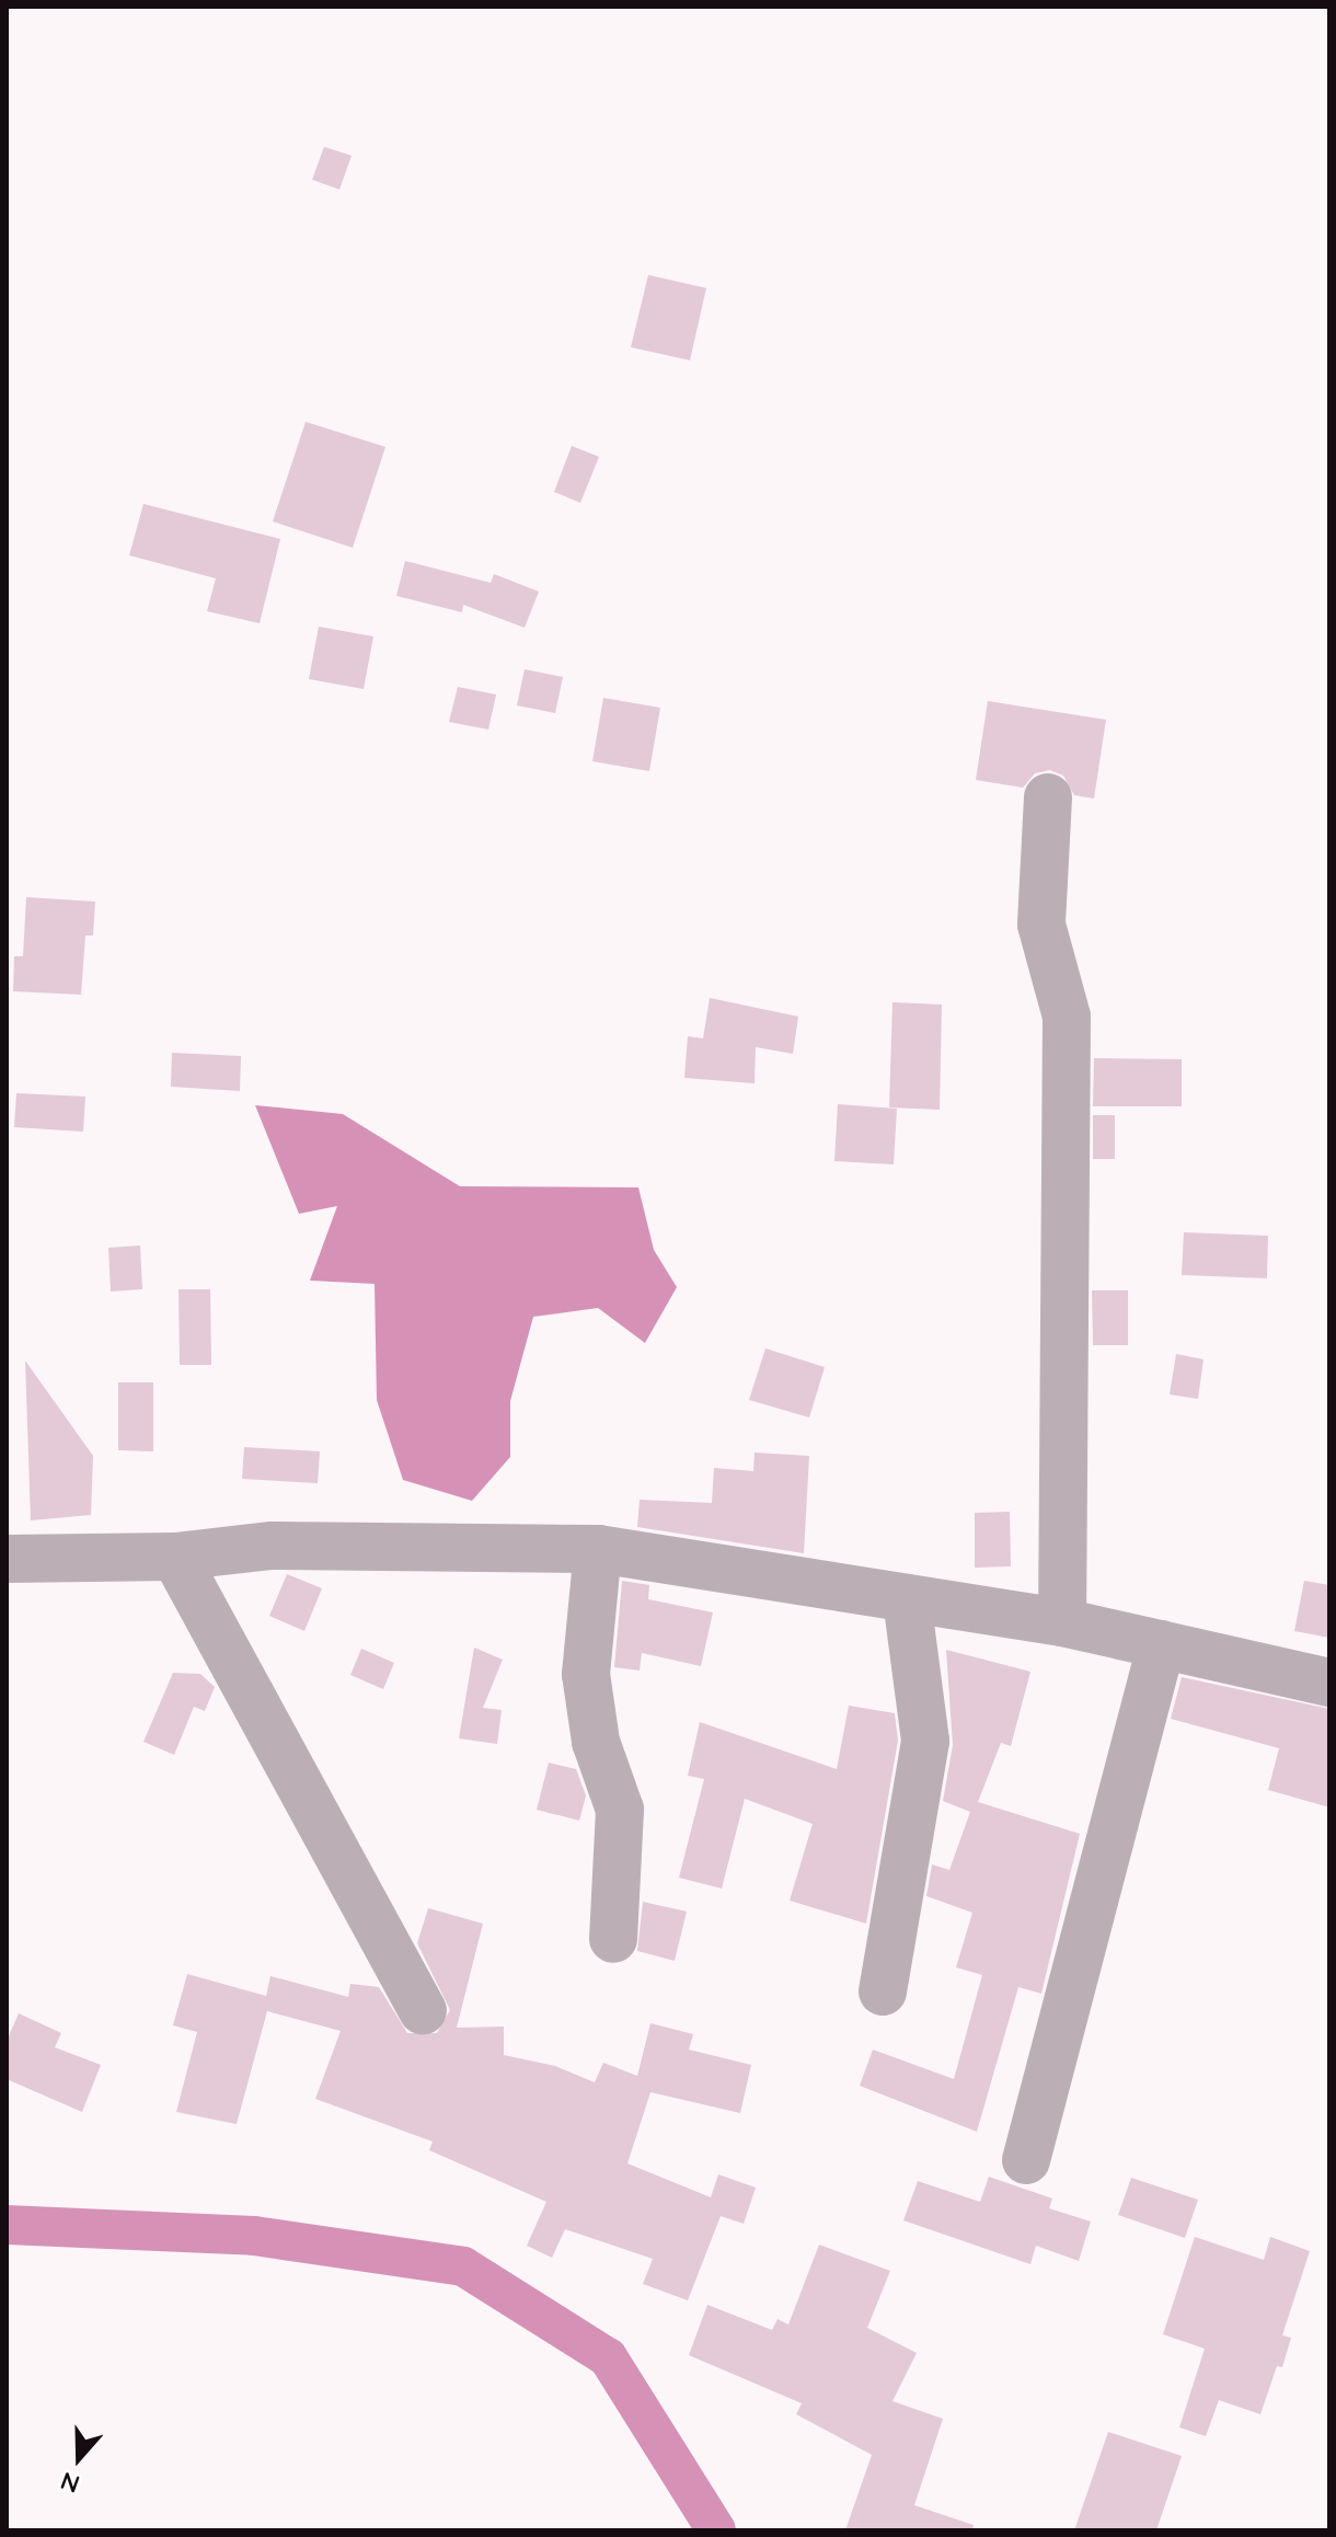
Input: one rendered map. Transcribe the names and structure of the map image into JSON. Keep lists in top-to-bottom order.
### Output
{
  "north": "bottom"
}
